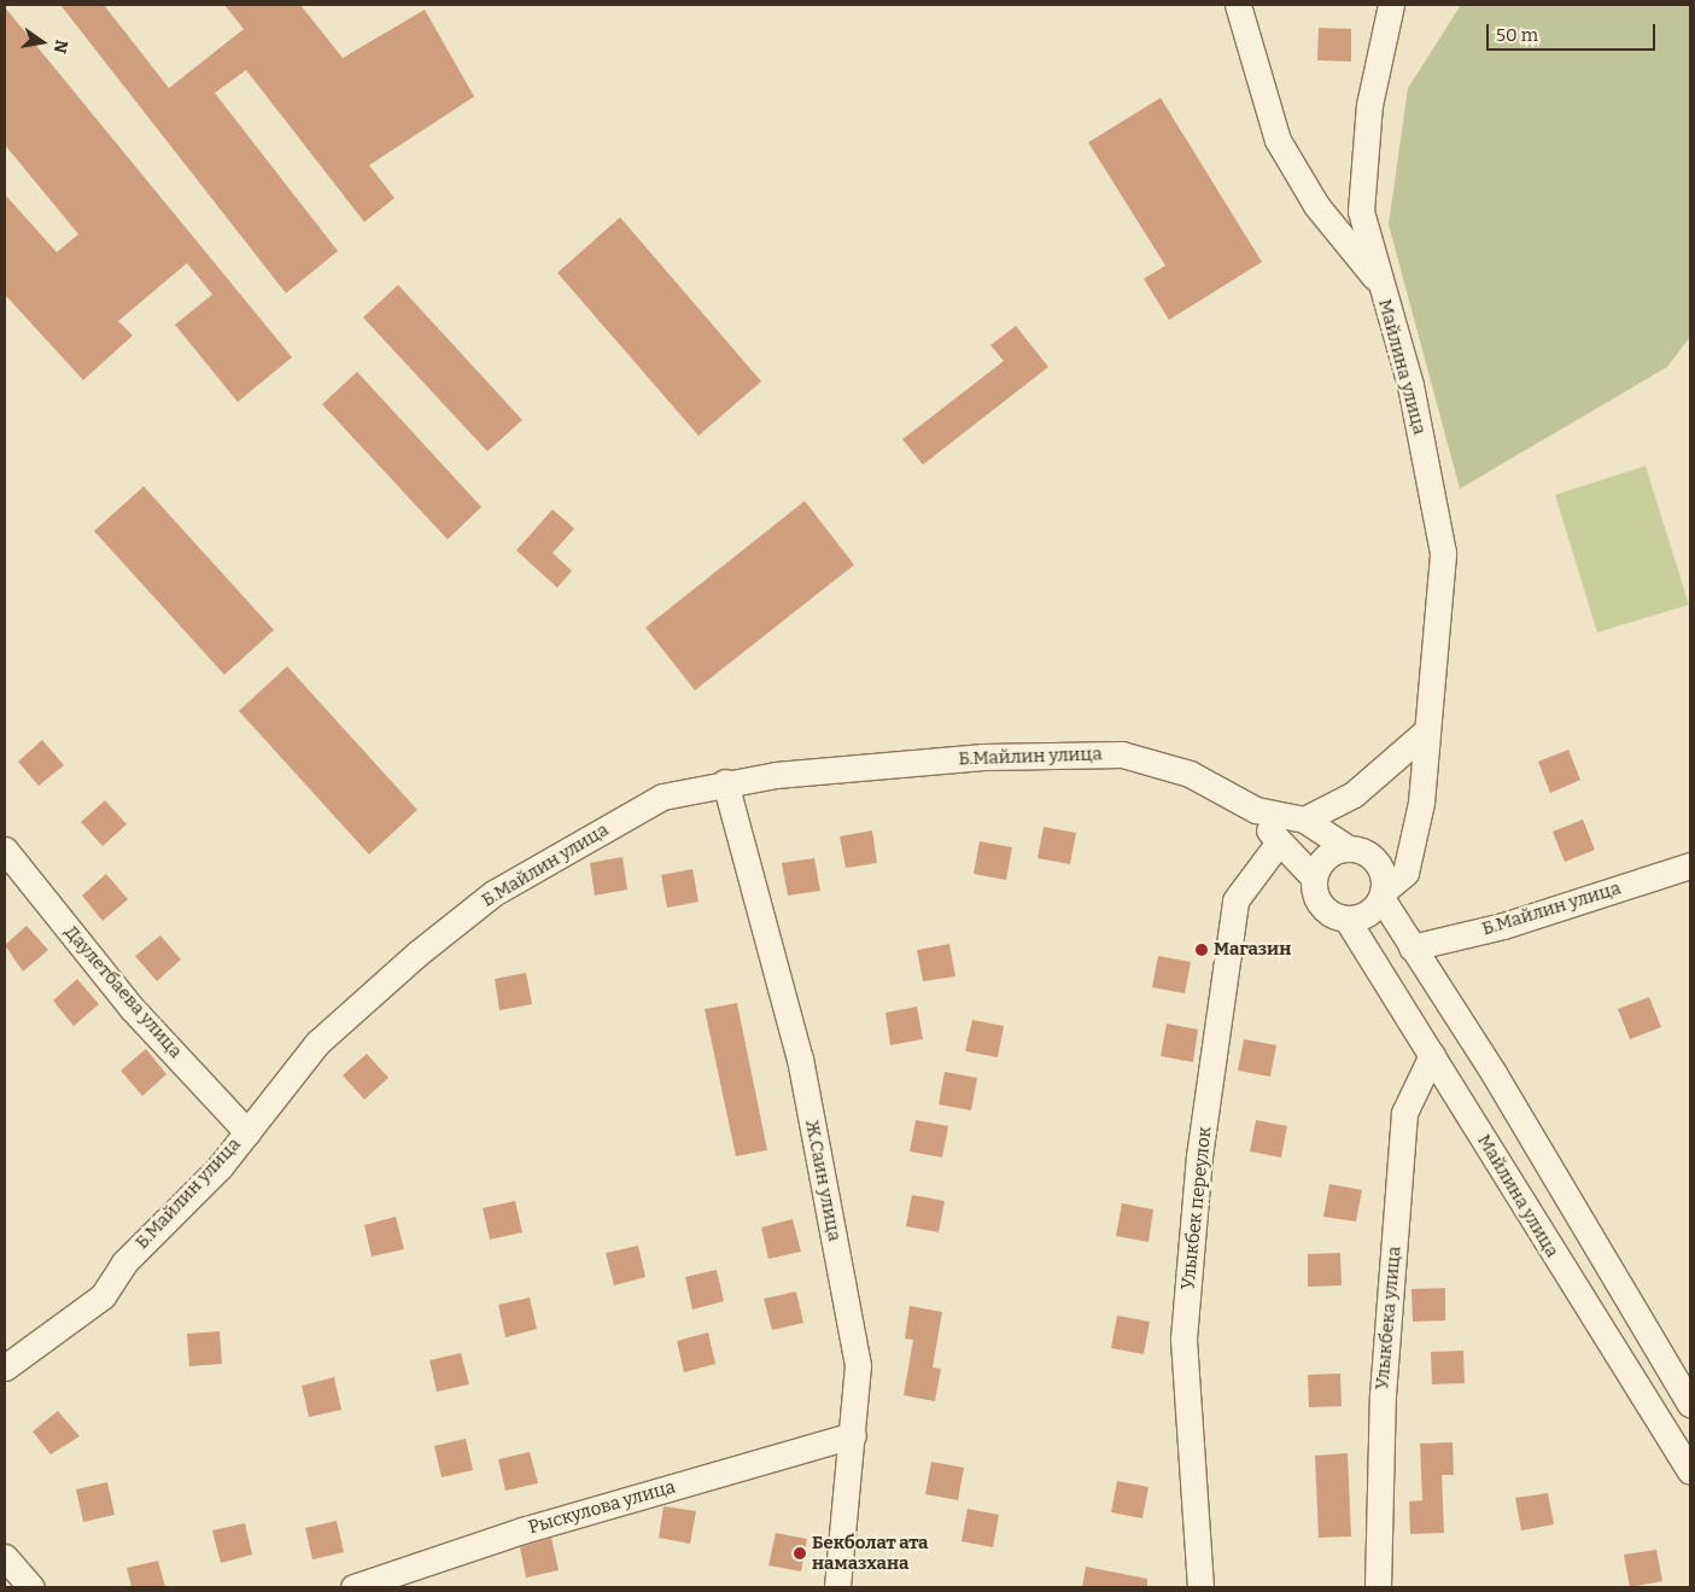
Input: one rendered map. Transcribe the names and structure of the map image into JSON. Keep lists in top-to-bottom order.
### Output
{
  "streets": {
    "street": [
      "Майлина улица",
      "Б.Майлин улица",
      "Даулетбаева улица",
      "Ж.Саин улица",
      "Улыкбек переулок",
      "Улыкбека улица",
      "Рыскулова улица"
    ]
  },
  "crossings": [
    ["Майлина улица", "Б.Майлин улица"],
    ["Майлина улица", "Улыкбека улица"],
    ["Б.Майлин улица", "Даулетбаева улица"],
    ["Б.Майлин улица", "Ж.Саин улица"],
    ["Б.Майлин улица", "Улыкбек переулок"],
    ["Ж.Саин улица", "Рыскулова улица"]
  ],
  "places": ["Магазин", "Бекболат ата намазхана"],
  "scale_bar": "50 m",
  "north": "right"
}
